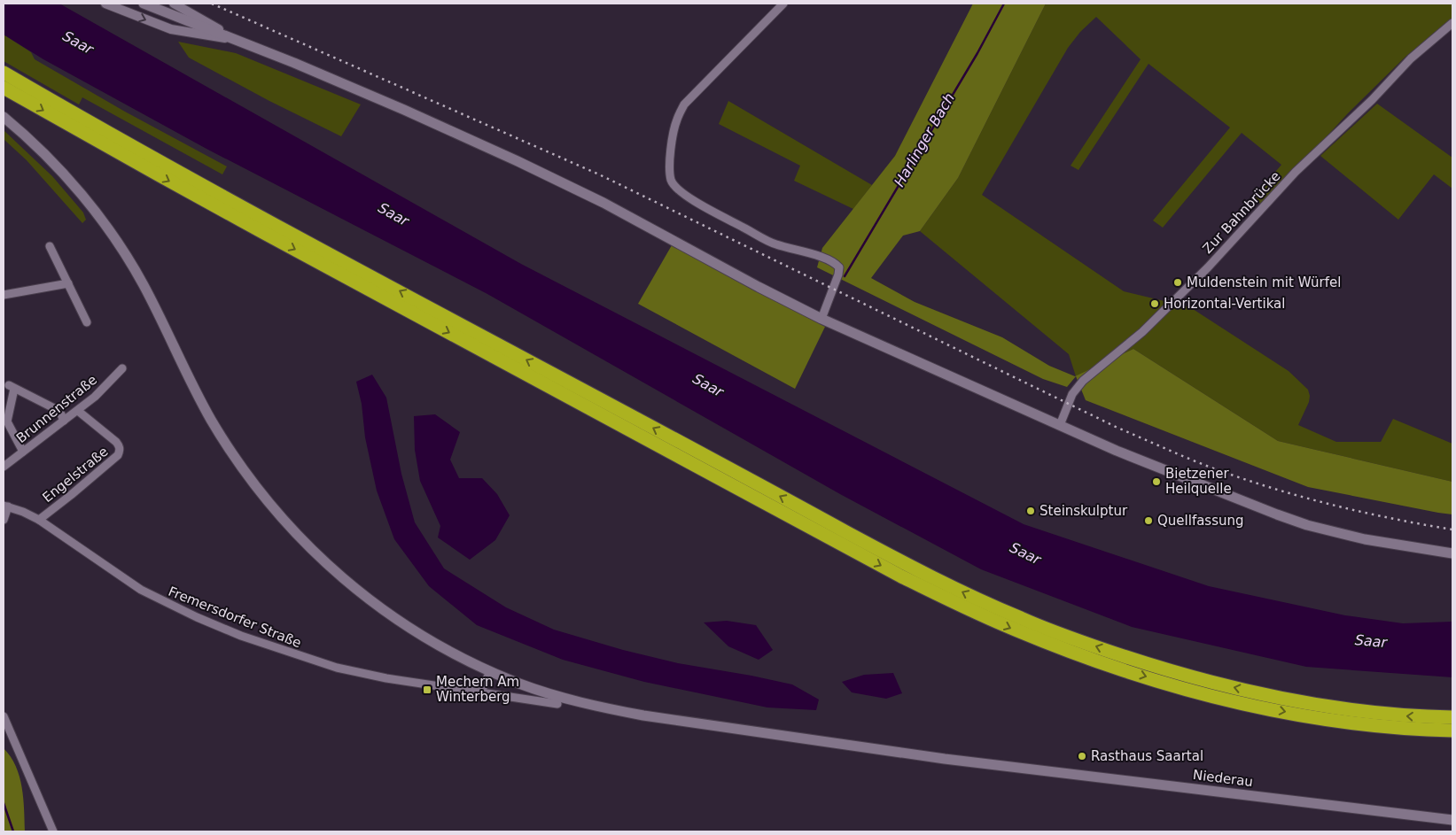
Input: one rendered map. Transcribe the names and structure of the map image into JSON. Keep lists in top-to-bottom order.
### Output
{
  "streets": {
    "main road": ["Niederau"],
    "street": [
      "Zur Bahnbrücke",
      "Brunnenstraße",
      "Engelstraße",
      "Fremersdorfer Straße"
    ]
  },
  "crossings": [
    ["Brunnenstraße", "Engelstraße"],
    ["Engelstraße", "Fremersdorfer Straße"]
  ],
  "water": ["Saar", "Harlinger Bach"],
  "places": {
    "other": [
      "Muldenstein mit Würfel",
      "Horizontal-Vertikal",
      "Bietzener Heilquelle",
      "Steinskulptur",
      "Quellfassung",
      "Rasthaus Saartal"
    ],
    "transit": ["Mechern Am Winterberg"]
  }
}
